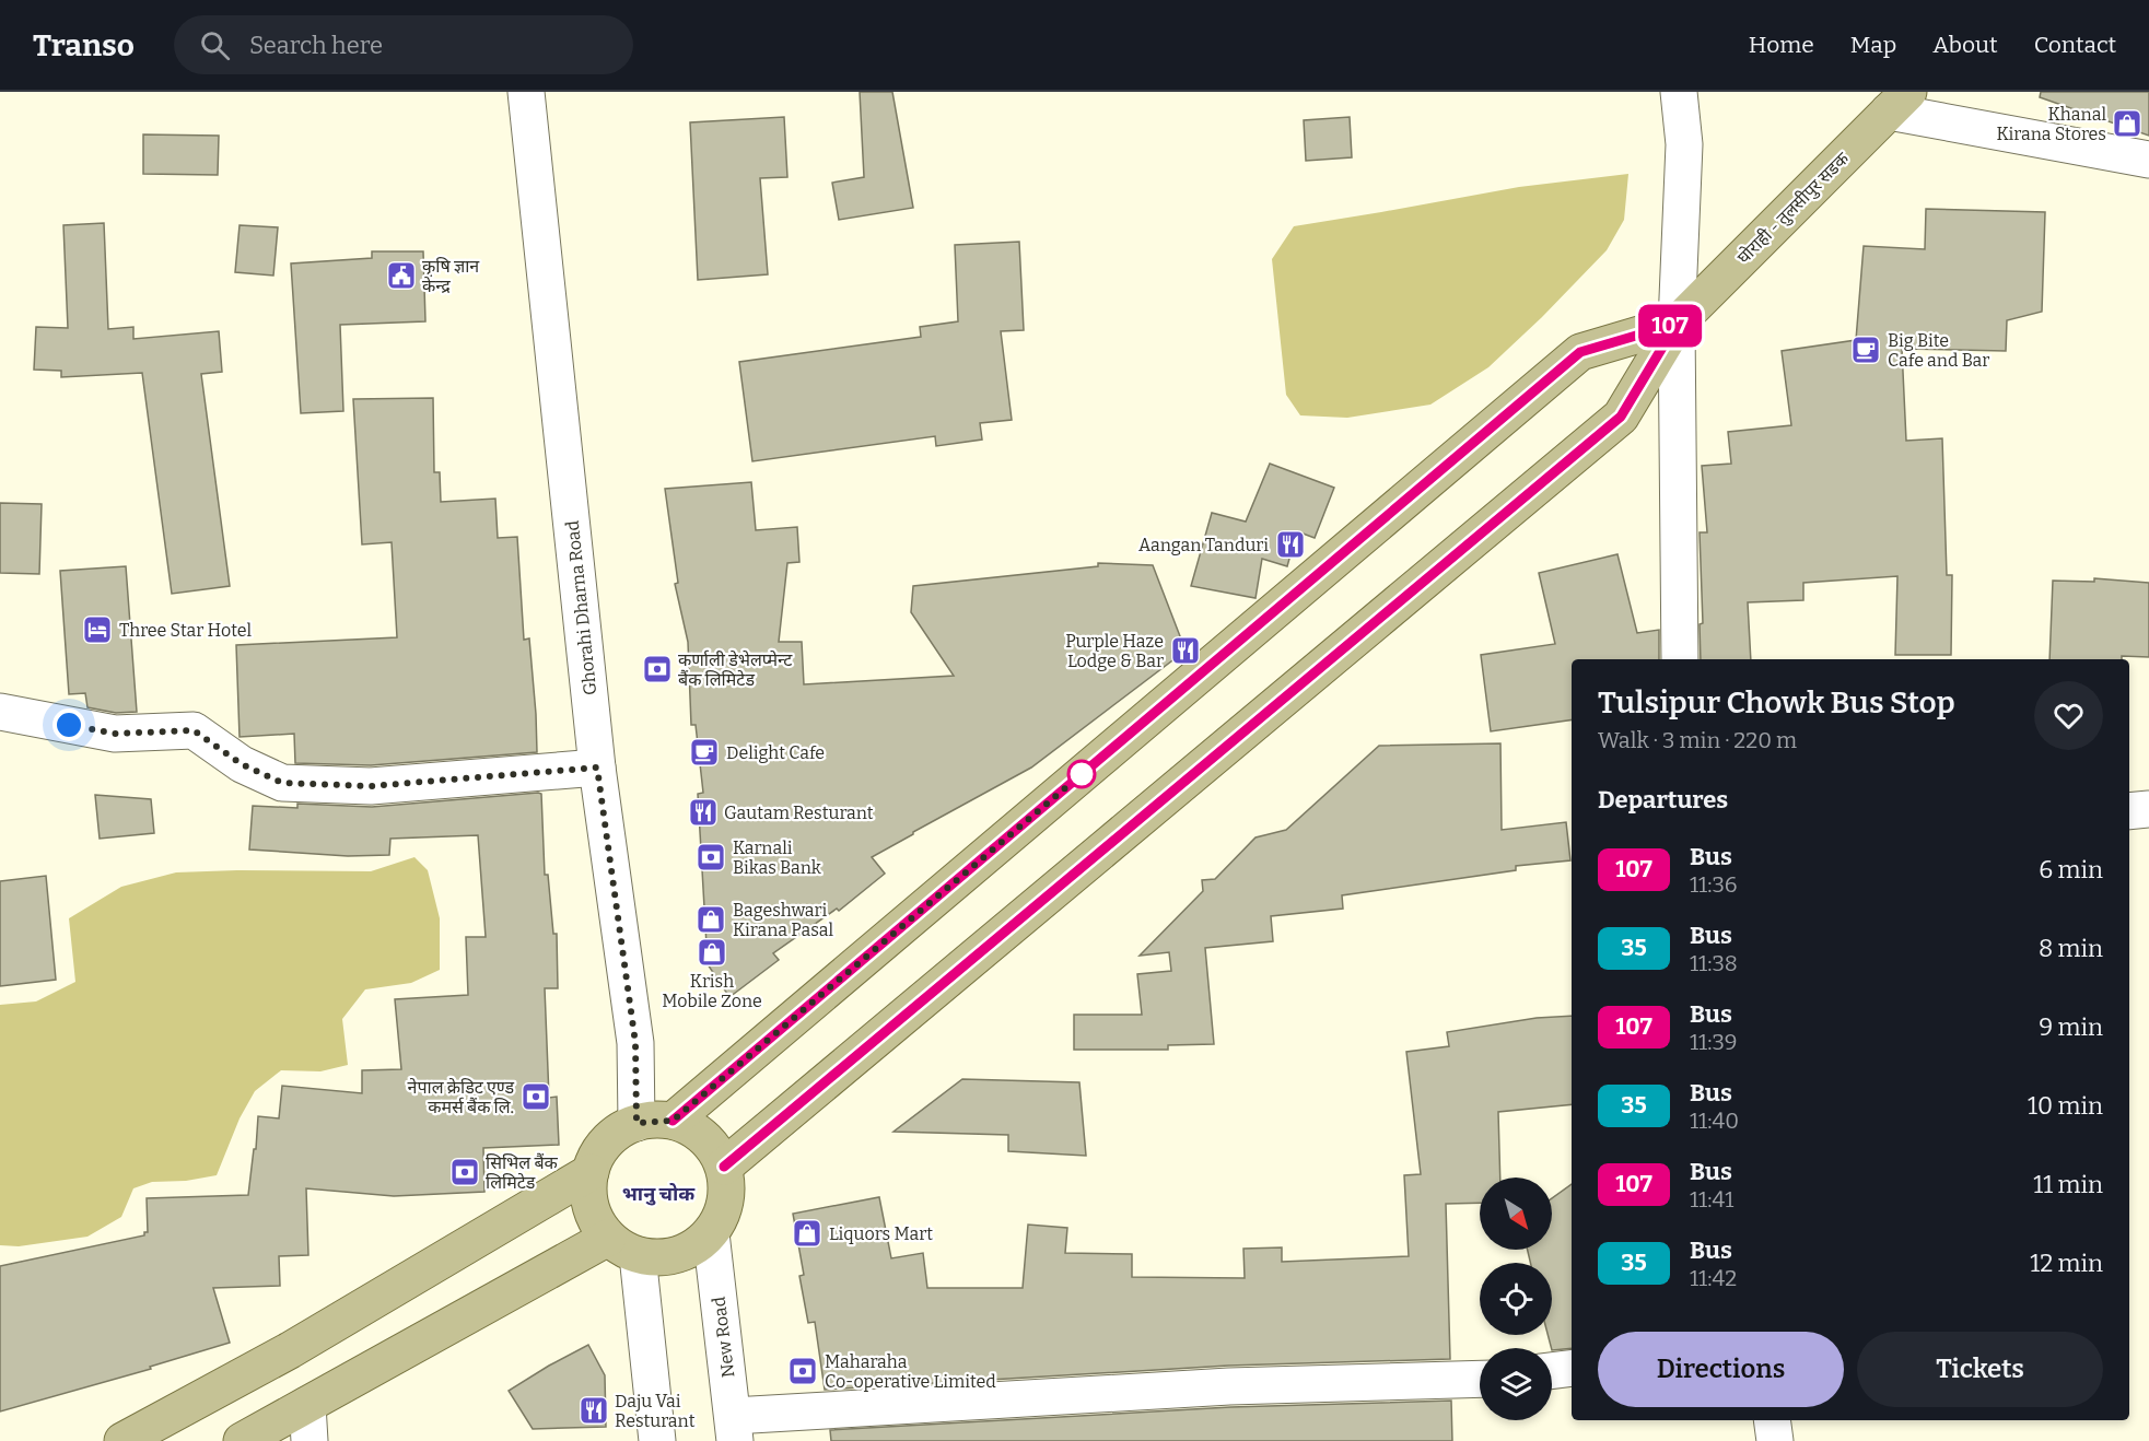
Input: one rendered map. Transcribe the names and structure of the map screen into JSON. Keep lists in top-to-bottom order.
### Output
{
  "streets": {
    "main road": ["घोराही - तुलसीपुर सडक"],
    "street": ["Ghorahi Dharna Road", "New Road"]
  },
  "crossings": [
    ["घोराही - तुलसीपुर सडक", "Ghorahi Dharna Road"],
    ["घोराही - तुलसीपुर सडक", "New Road"],
    ["Ghorahi Dharna Road", "New Road"]
  ],
  "districts": ["भानु चोक"],
  "places": {
    "shop": [
      "Khanal Kirana Stores",
      "Bageshwari Kirana Pasal",
      "Krish Mobile Zone",
      "Liquors Mart"
    ],
    "public building": ["कृषि ज्ञान केन्द्र"],
    "cafe": ["Big Bite Cafe and Bar", "Delight Cafe"],
    "restaurant": [
      "Aangan Tanduri",
      "Purple Haze Lodge & Bar",
      "Gautam Resturant",
      "Daju Vai Resturant"
    ],
    "hotel": ["Three Star Hotel"],
    "bank": [
      "कर्णाली डेभेलप्मेन्ट बैंक लिमिटेड",
      "Karnali Bikas Bank",
      "नेपाल क्रेडिट एण्ड कमर्स बैंक लि.",
      "सिभिल बैंक लिमिटेड",
      "Maharaha Co-operative Limited"
    ]
  },
  "lines": ["bus line 107"],
  "north": "bottom right",
  "page": {
    "header": "Transo",
    "search": "Search here",
    "nav": [
      "Home",
      "Map",
      "About",
      "Contact"
    ],
    "on_map": "107",
    "heading": [
      ["Tulsipur Chowk Bus Stop", "Walk · 3 min · 220 m"],
      "Departures"
    ],
    "list": [
      {
        "mark": "107",
        "name": "Bus",
        "note": "11:36",
        "value": "6 min"
      },
      {
        "mark": "35",
        "name": "Bus",
        "note": "11:38",
        "value": "8 min"
      },
      {
        "mark": "107",
        "name": "Bus",
        "note": "11:39",
        "value": "9 min"
      },
      {
        "mark": "35",
        "name": "Bus",
        "note": "11:40",
        "value": "10 min"
      },
      {
        "mark": "107",
        "name": "Bus",
        "note": "11:41",
        "value": "11 min"
      },
      {
        "mark": "35",
        "name": "Bus",
        "note": "11:42",
        "value": "12 min"
      }
    ],
    "buttons": ["Directions", "Tickets"]
  }
}
